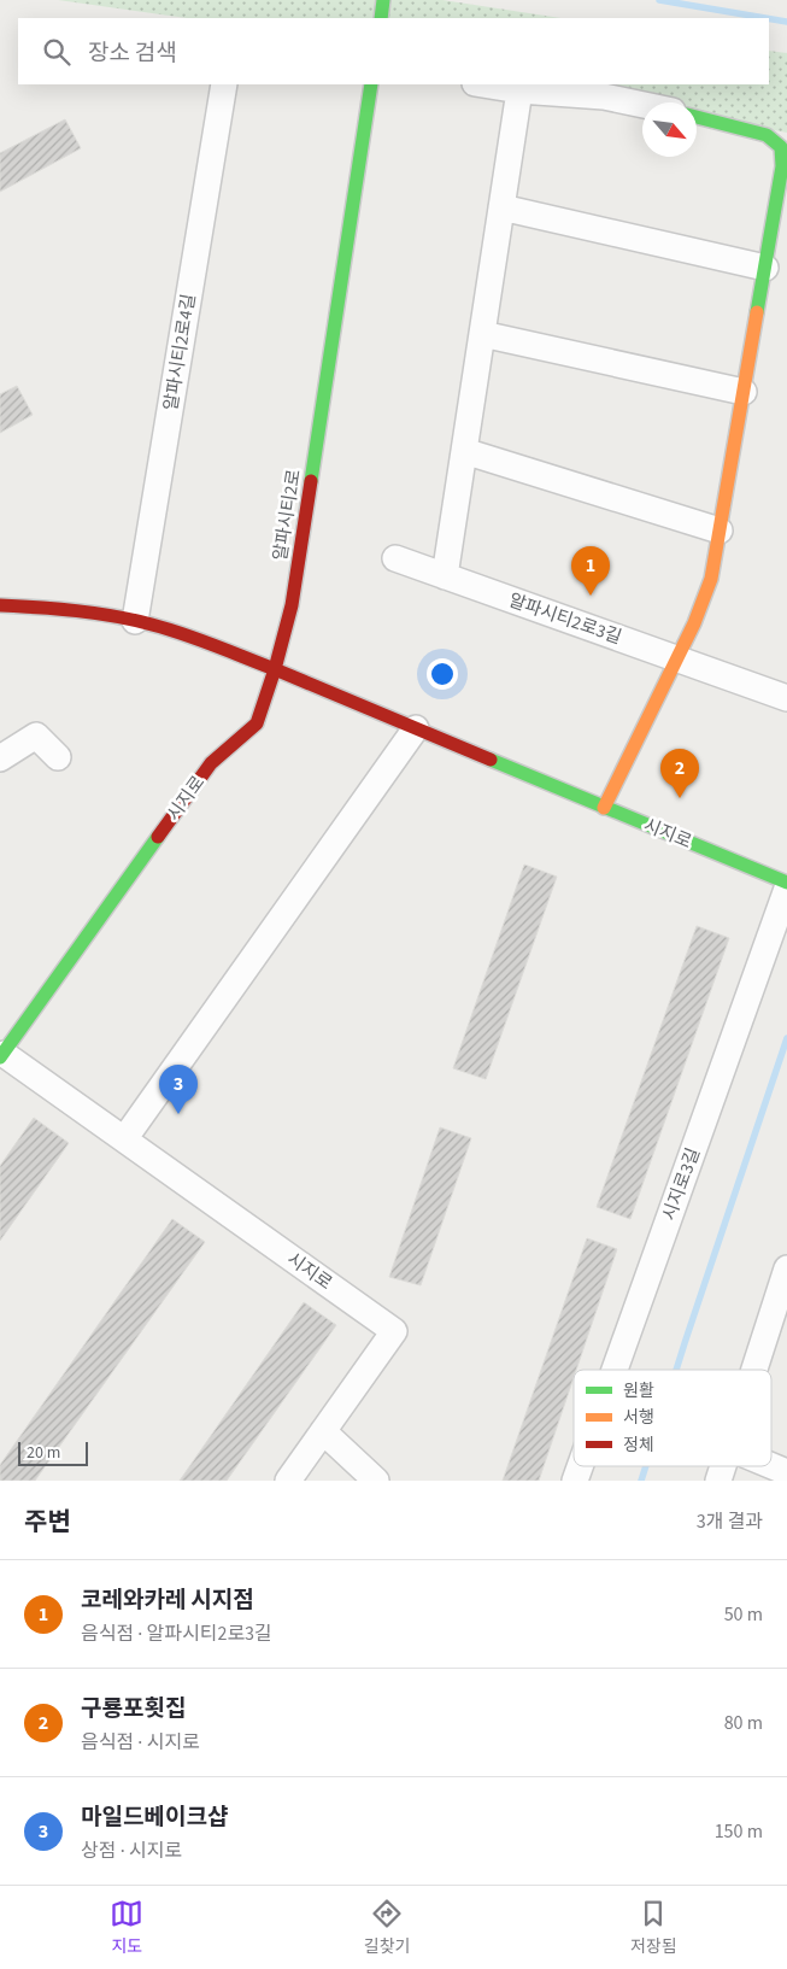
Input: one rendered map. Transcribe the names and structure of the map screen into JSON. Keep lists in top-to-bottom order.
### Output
{
  "streets": {
    "street": [
      "알파시티2로4길",
      "알파시티2로",
      "알파시티2로3길",
      "시지로",
      "시지로3길"
    ]
  },
  "crossings": [
    ["알파시티2로", "시지로"]
  ],
  "legend": ["원활", "서행", "정체"],
  "scale_bar": "20 m",
  "north": "bottom right",
  "page": {
    "search": "장소 검색",
    "pins": ["1", "2", "3"],
    "scale": "20 m",
    "heading": ["주변", "3개 결과"],
    "list": [
      {
        "mark": "1",
        "name": "코레와카레 시지점",
        "note": "음식점 · 알파시티2로3길",
        "value": "50 m"
      },
      {
        "mark": "2",
        "name": "구룡포횟집",
        "note": "음식점 · 시지로",
        "value": "80 m"
      },
      {
        "mark": "3",
        "name": "마일드베이크샵",
        "note": "상점 · 시지로",
        "value": "150 m"
      }
    ],
    "nav": ["지도", "길찾기", "저장됨"]
  }
}
